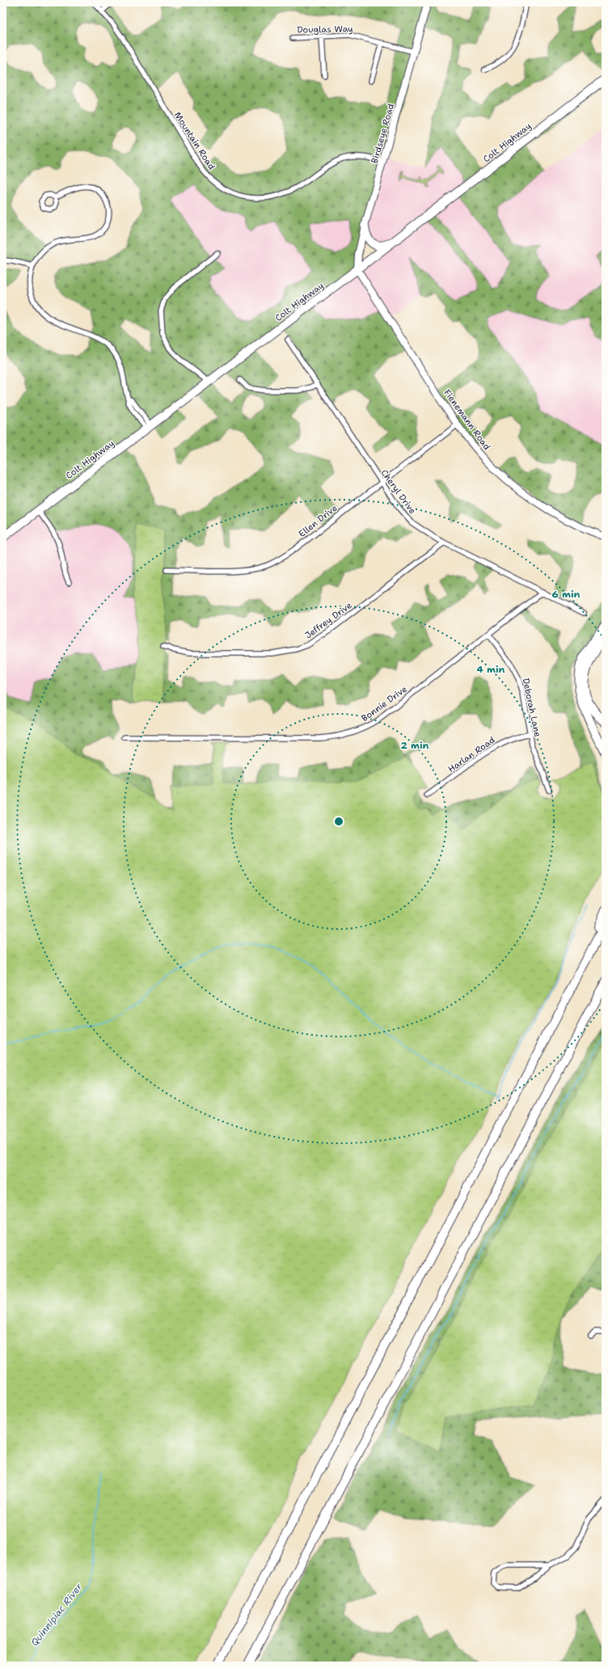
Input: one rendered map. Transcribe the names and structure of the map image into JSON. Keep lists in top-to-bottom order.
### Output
{
  "streets": {
    "highway": ["Colt Highway"],
    "main road": ["Birdseye Road", "Fienemann Road"],
    "street": [
      "Douglas Way",
      "Mountain Road",
      "Cheryl Drive",
      "Ellen Drive",
      "Jeffrey Drive",
      "Bonnie Drive",
      "Deborah Lane",
      "Harlan Road"
    ]
  },
  "crossings": [
    ["Douglas Way", "Birdseye Road"],
    ["Birdseye Road", "Mountain Road"],
    ["Birdseye Road", "Colt Highway"],
    ["Birdseye Road", "Fienemann Road"],
    ["Colt Highway", "Fienemann Road"],
    ["Fienemann Road", "Ellen Drive"],
    ["Cheryl Drive", "Ellen Drive"],
    ["Cheryl Drive", "Jeffrey Drive"],
    ["Cheryl Drive", "Bonnie Drive"],
    ["Bonnie Drive", "Deborah Lane"],
    ["Deborah Lane", "Harlan Road"]
  ],
  "water": ["Quinnipiac River"],
  "rings": ["6 min", "4 min", "2 min"]
}
